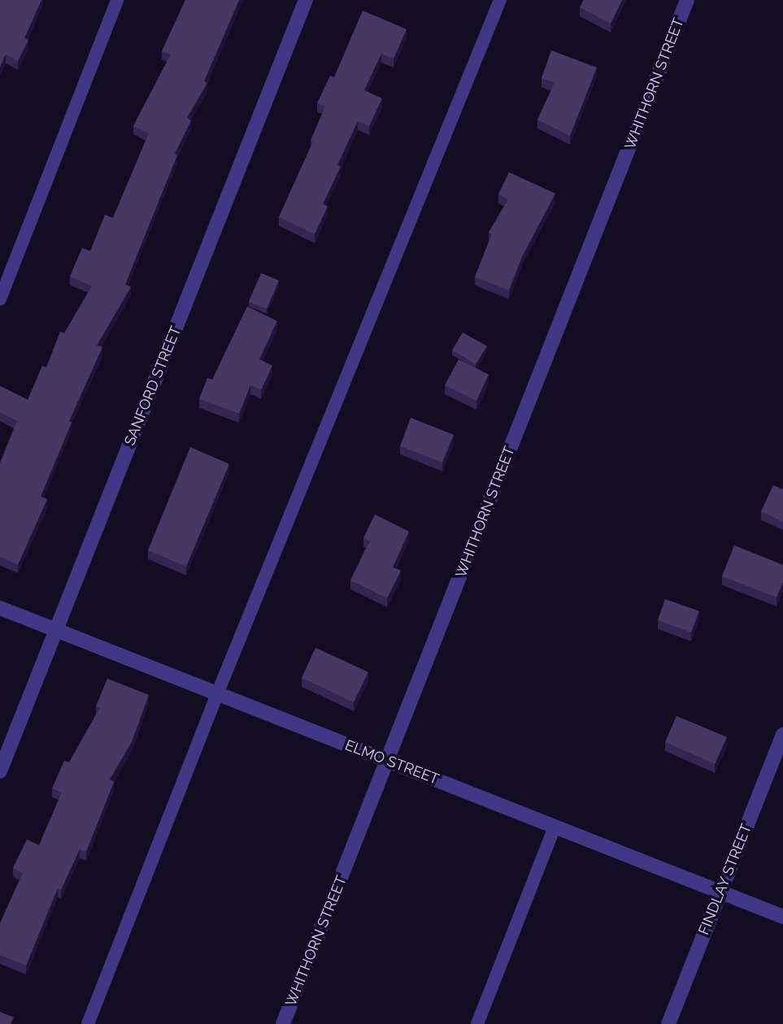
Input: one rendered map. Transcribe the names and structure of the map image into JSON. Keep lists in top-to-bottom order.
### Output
{
  "streets": {
    "street": [
      "WHITHORN STREET",
      "SANFORD STREET",
      "ELMO STREET",
      "FINDLAY STREET"
    ]
  },
  "crossings": [
    ["WHITHORN STREET", "ELMO STREET"],
    ["SANFORD STREET", "ELMO STREET"],
    ["ELMO STREET", "FINDLAY STREET"]
  ]
}
